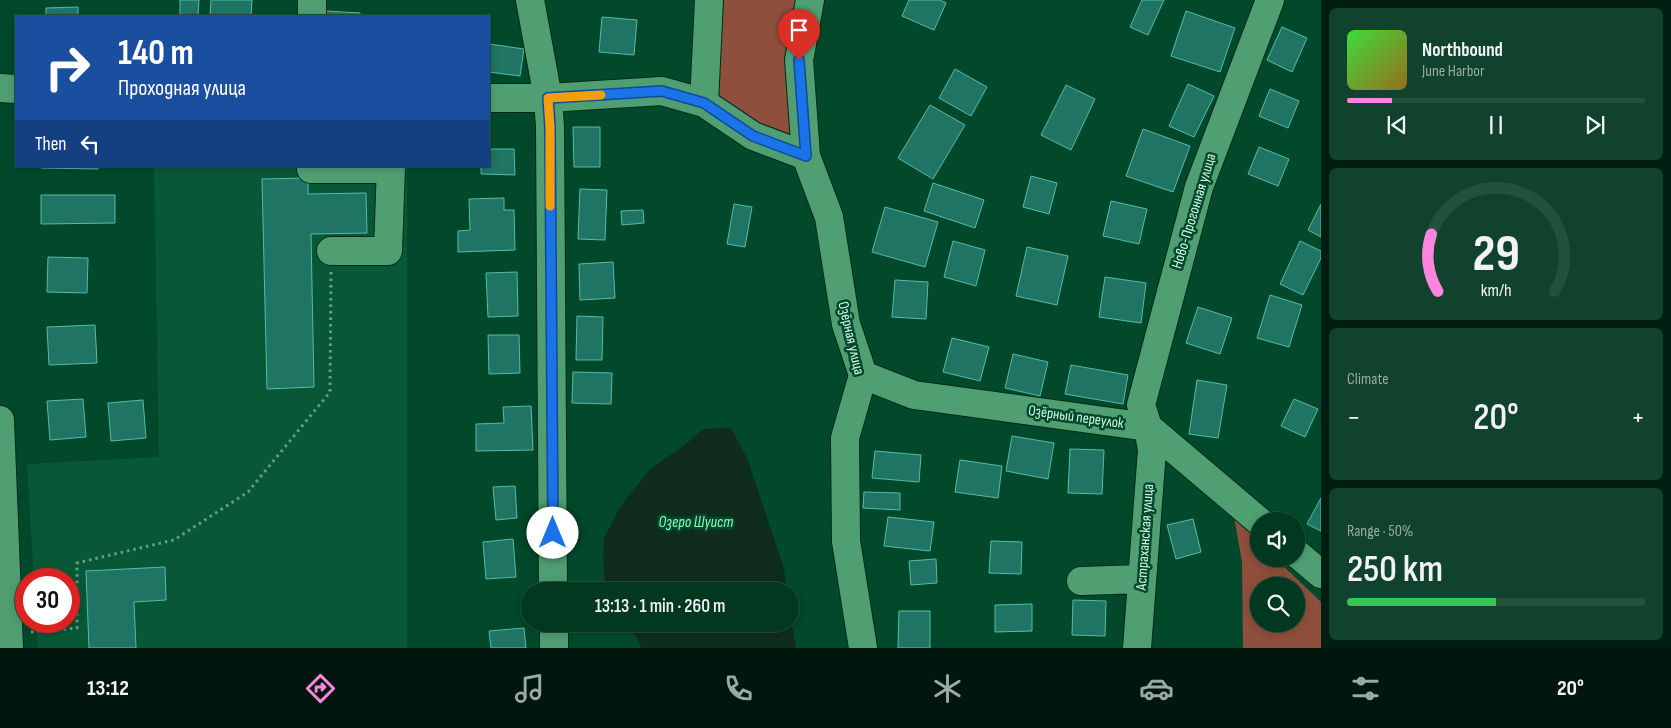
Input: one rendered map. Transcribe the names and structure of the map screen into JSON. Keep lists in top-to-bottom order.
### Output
{
  "streets": {
    "street": [
      "Ново-Прогонная улица",
      "Озёрная улица",
      "Озёрный переулок",
      "Астраханская улица"
    ]
  },
  "crossings": [
    ["Ново-Прогонная улица", "Озёрный переулок"],
    ["Ново-Прогонная улица", "Астраханская улица"],
    ["Озёрная улица", "Озёрный переулок"],
    ["Озёрный переулок", "Астраханская улица"]
  ],
  "water": ["Озеро Шуист"],
  "page": {
    "turn": ["140 m", "Проходная улица"],
    "song": ["Northbound", "June Harbor"],
    "then": "Then",
    "tile": [
      "Climate",
      ["Range · 50%", "250 km"]
    ],
    "heat": ["−", "20°", "+"],
    "limit": "30",
    "trip": "13:13 · 1 min · 260 m",
    "tabs": ["13:12", "20°"],
    "gauge": ["29", "km/h"]
  }
}
